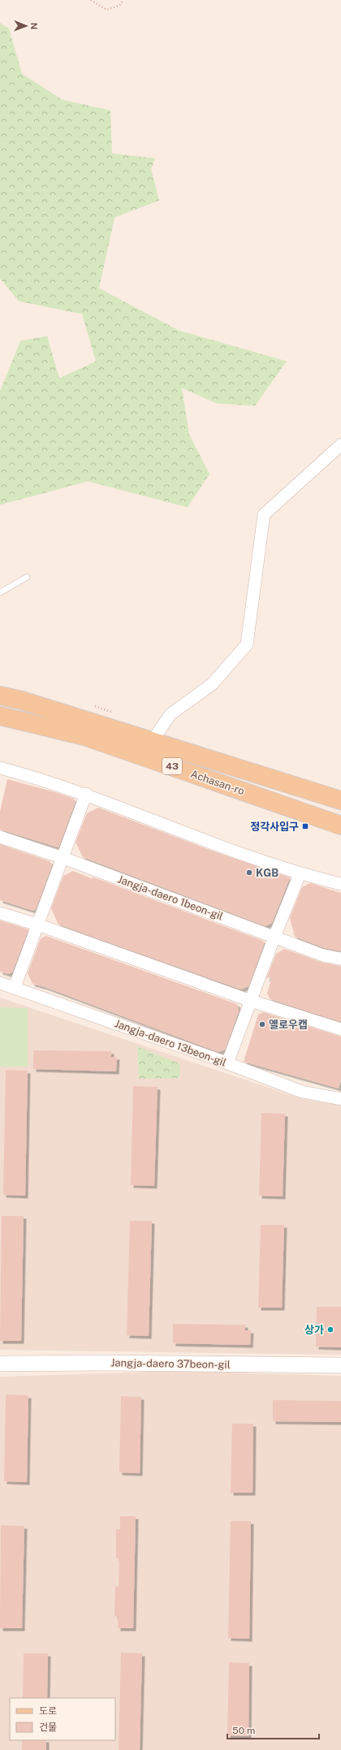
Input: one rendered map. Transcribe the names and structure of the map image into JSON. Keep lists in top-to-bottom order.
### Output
{
  "streets": {
    "main road": ["43", "Achasan-ro"],
    "street": ["Jangja-daero 1beon-gil", "Jangja-daero 13beon-gil", "Jangja-daero 37beon-gil"]
  },
  "places": {
    "transit": ["정각사입구"],
    "other": ["KGB", "옐로우캡", "상가"]
  },
  "legend": ["도로", "건물"],
  "scale_bar": "50 m",
  "north": "right"
}
